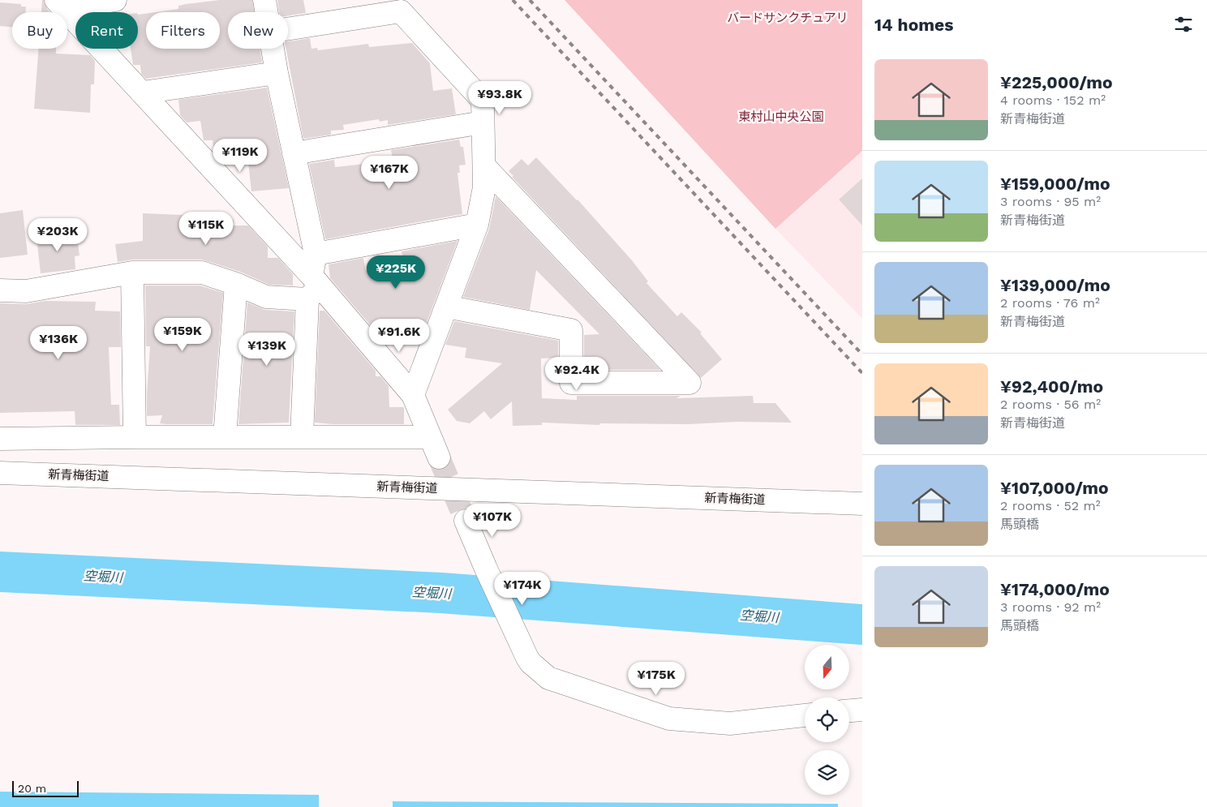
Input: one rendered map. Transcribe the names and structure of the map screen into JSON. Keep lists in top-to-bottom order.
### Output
{
  "streets": {
    "street": ["新青梅街道"]
  },
  "water": ["空堀川"],
  "parks": ["バードサンクチュアリ", "東村山中央公園"],
  "scale_bar": "20 m",
  "north": "bottom",
  "page": {
    "heading": "14 homes",
    "chip": [
      "Buy",
      "Rent",
      "Filters",
      "New"
    ],
    "list": [
      {
        "name": "¥225,000/mo",
        "note": "4 rooms · 152 m² · 新青梅街道"
      },
      {
        "name": "¥159,000/mo",
        "note": "3 rooms · 95 m² · 新青梅街道"
      },
      {
        "name": "¥139,000/mo",
        "note": "2 rooms · 76 m² · 新青梅街道"
      },
      {
        "name": "¥92,400/mo",
        "note": "2 rooms · 56 m² · 新青梅街道"
      },
      {
        "name": "¥107,000/mo",
        "note": "2 rooms · 52 m² · 馬頭橋"
      },
      {
        "name": "¥174,000/mo",
        "note": "3 rooms · 92 m² · 馬頭橋"
      }
    ],
    "price": [
      "¥93.8K",
      "¥119K",
      "¥167K",
      "¥115K",
      "¥203K",
      "¥225K",
      "¥159K",
      "¥91.6K",
      "¥136K",
      "¥139K",
      "¥92.4K",
      "¥107K",
      "¥174K",
      "¥175K"
    ],
    "scale": "20 m"
  }
}
